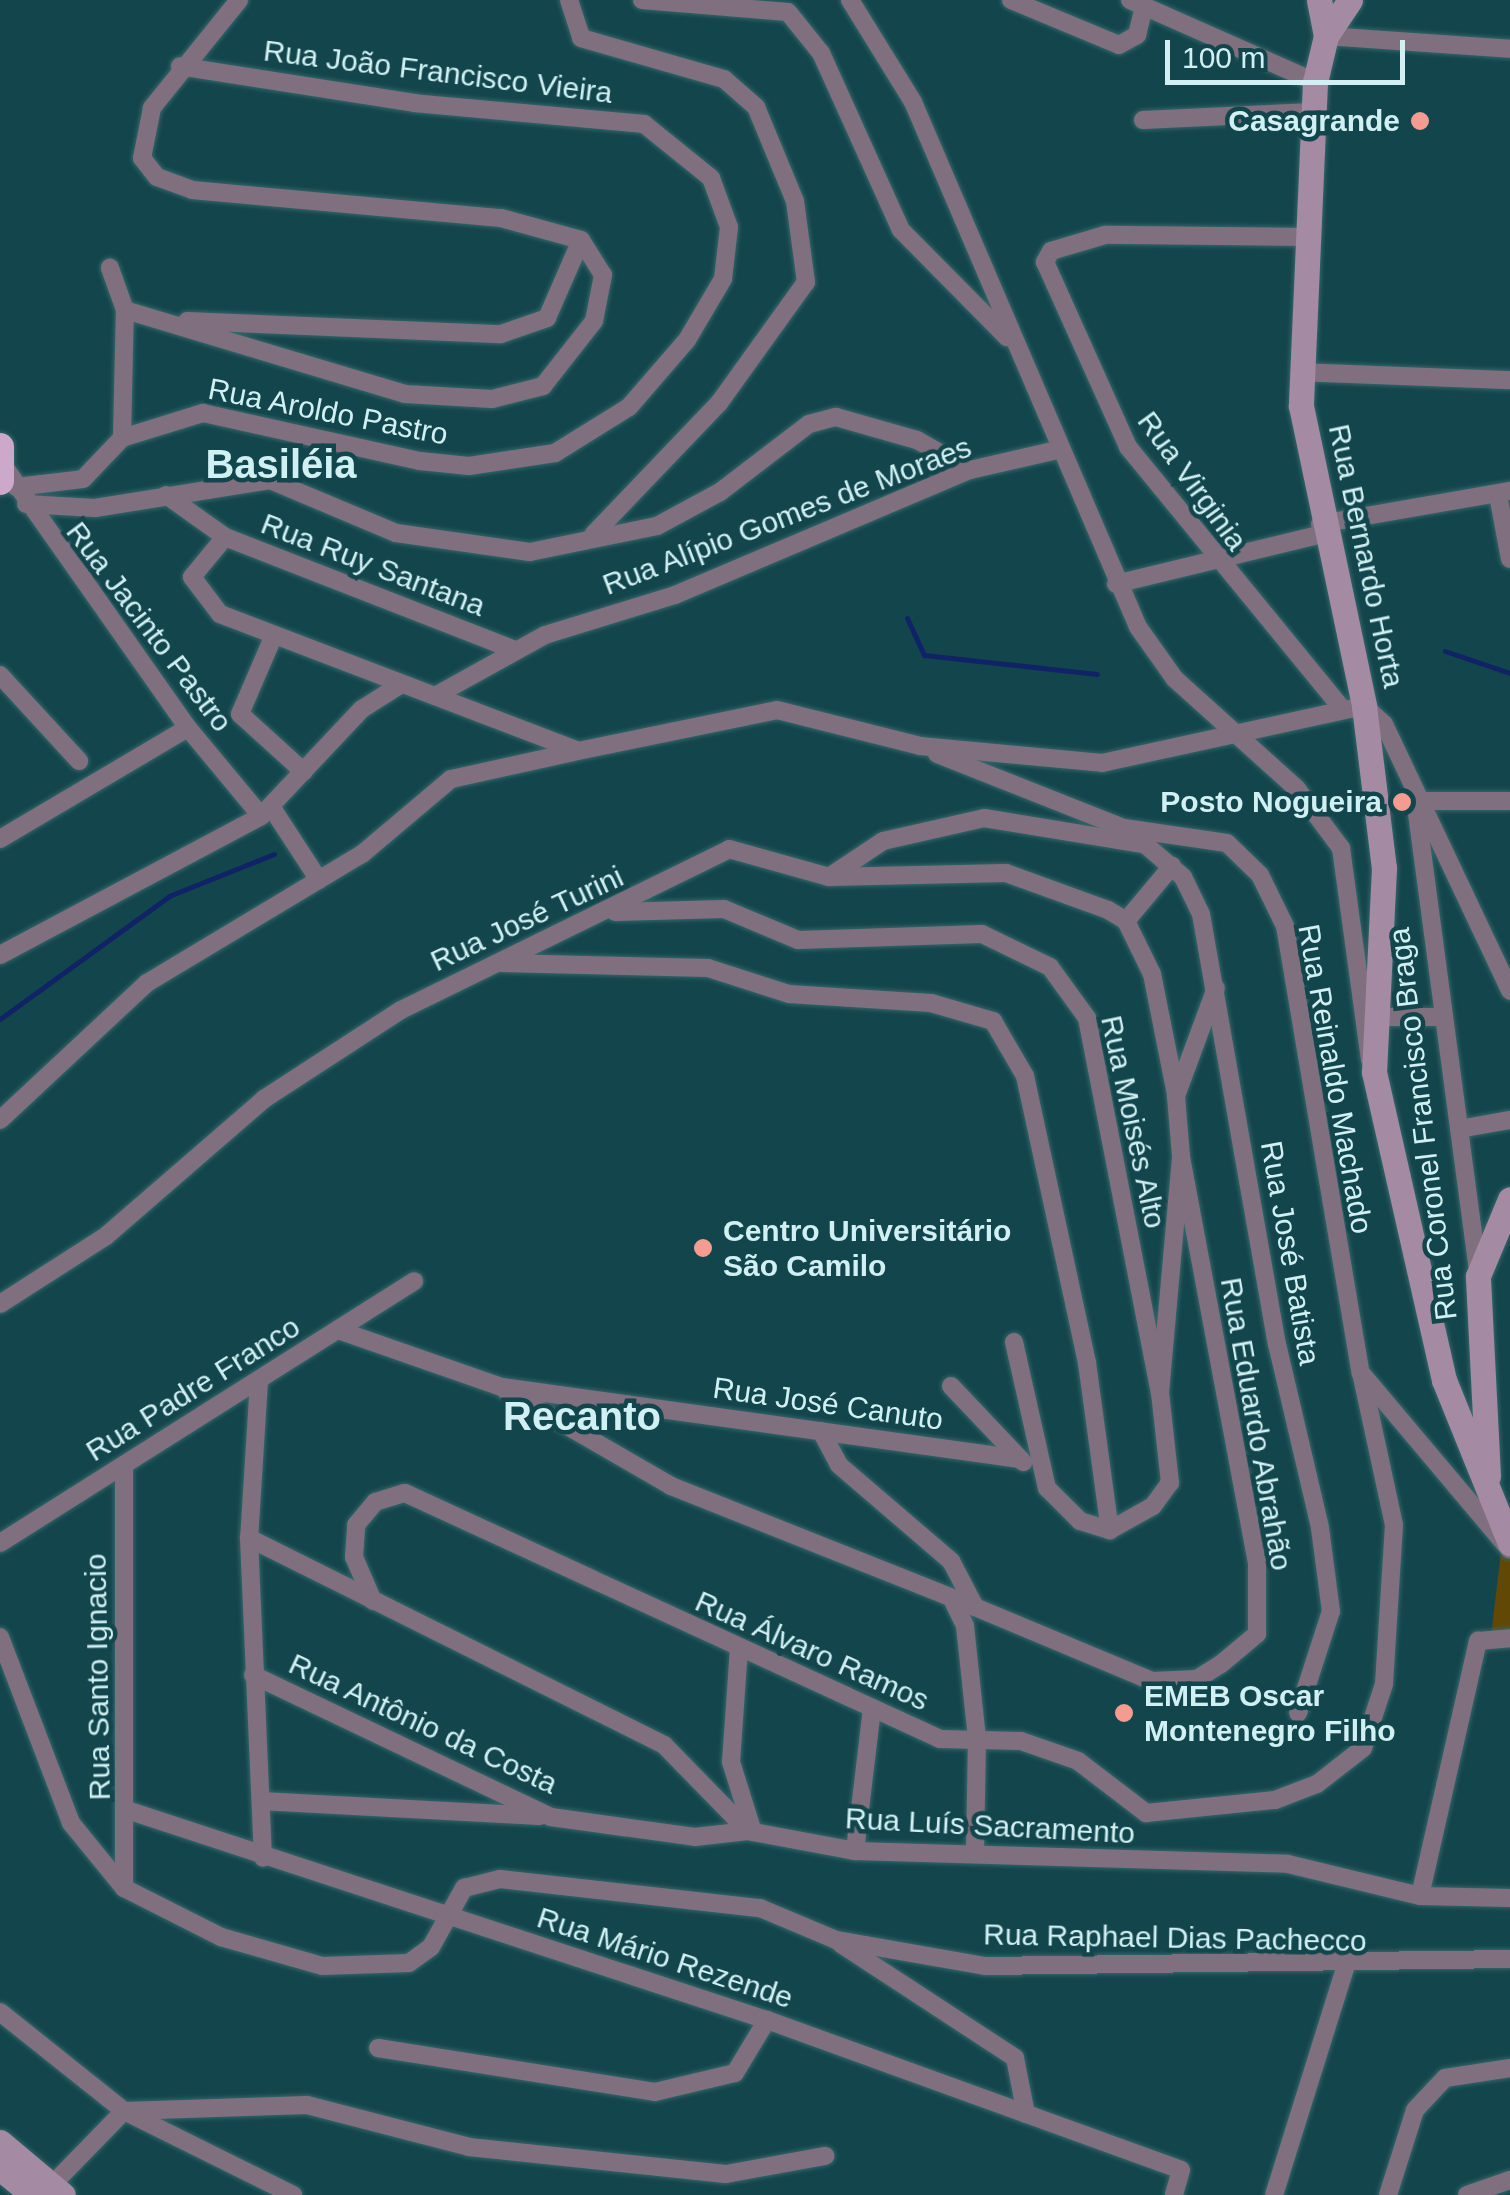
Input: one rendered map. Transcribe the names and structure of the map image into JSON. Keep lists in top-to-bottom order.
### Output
{
  "streets": {
    "main road": ["Rua Bernardo Horta", "Rua Coronel Francisco Braga"],
    "street": [
      "Rua João Francisco Vieira",
      "Rua Aroldo Pastro",
      "Rua Virginia",
      "Rua Alípio Gomes de Moraes",
      "Rua Ruy Santana",
      "Rua Jacinto Pastro",
      "Rua José Turini",
      "Rua Reinaldo Machado",
      "Rua Moisés Alto",
      "Rua José Batista",
      "Rua Padre Franco",
      "Rua José Canuto",
      "Rua Eduardo Abrahão",
      "Rua Álvaro Ramos",
      "Rua Santo Ignacio",
      "Rua Antônio da Costa",
      "Rua Luís Sacramento",
      "Rua Raphael Dias Pachecco",
      "Rua Mário Rezende"
    ]
  },
  "crossings": [
    ["Rua João Francisco Vieira", "Rua Aroldo Pastro"],
    ["Rua Virginia", "Rua Bernardo Horta"],
    ["Rua Virginia", "Rua Coronel Francisco Braga"],
    ["Rua Alípio Gomes de Moraes", "Rua Ruy Santana"],
    ["Rua Bernardo Horta", "Rua Coronel Francisco Braga"],
    ["Rua José Turini", "Rua Moisés Alto"],
    ["Rua Reinaldo Machado", "Rua José Batista"],
    ["Rua Reinaldo Machado", "Rua Álvaro Ramos"],
    ["Rua Padre Franco", "Rua José Canuto"],
    ["Rua Padre Franco", "Rua Santo Ignacio"],
    ["Rua Santo Ignacio", "Rua Mário Rezende"],
    ["Rua Antônio da Costa", "Rua Luís Sacramento"],
    ["Rua Raphael Dias Pachecco", "Rua Mário Rezende"]
  ],
  "districts": ["Basiléia", "Recanto"],
  "places": [
    "Casagrande",
    "Posto Nogueira",
    "Centro Universitário São Camilo",
    "EMEB Oscar Montenegro Filho"
  ],
  "scale_bar": "100 m"
}
